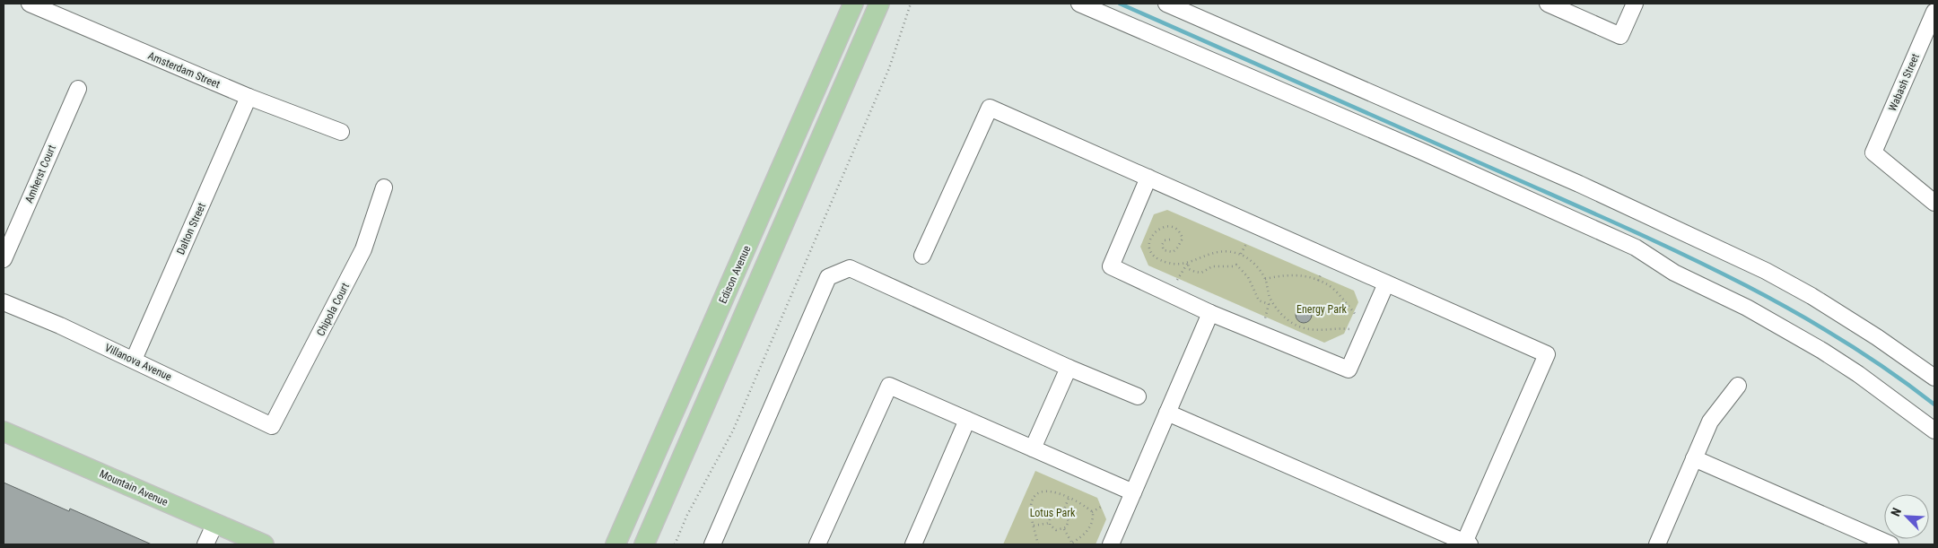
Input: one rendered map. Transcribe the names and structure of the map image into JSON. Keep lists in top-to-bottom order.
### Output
{
  "streets": {
    "main road": ["Edison Avenue", "Mountain Avenue"],
    "street": [
      "Amsterdam Street",
      "Wabash Street",
      "Amherst Court",
      "Dalton Street",
      "Chipola Court",
      "Villanova Avenue"
    ]
  },
  "crossings": [
    ["Amsterdam Street", "Dalton Street"],
    ["Dalton Street", "Villanova Avenue"],
    ["Chipola Court", "Villanova Avenue"]
  ],
  "parks": ["Energy Park", "Lotus Park"],
  "north": "top left"
}
